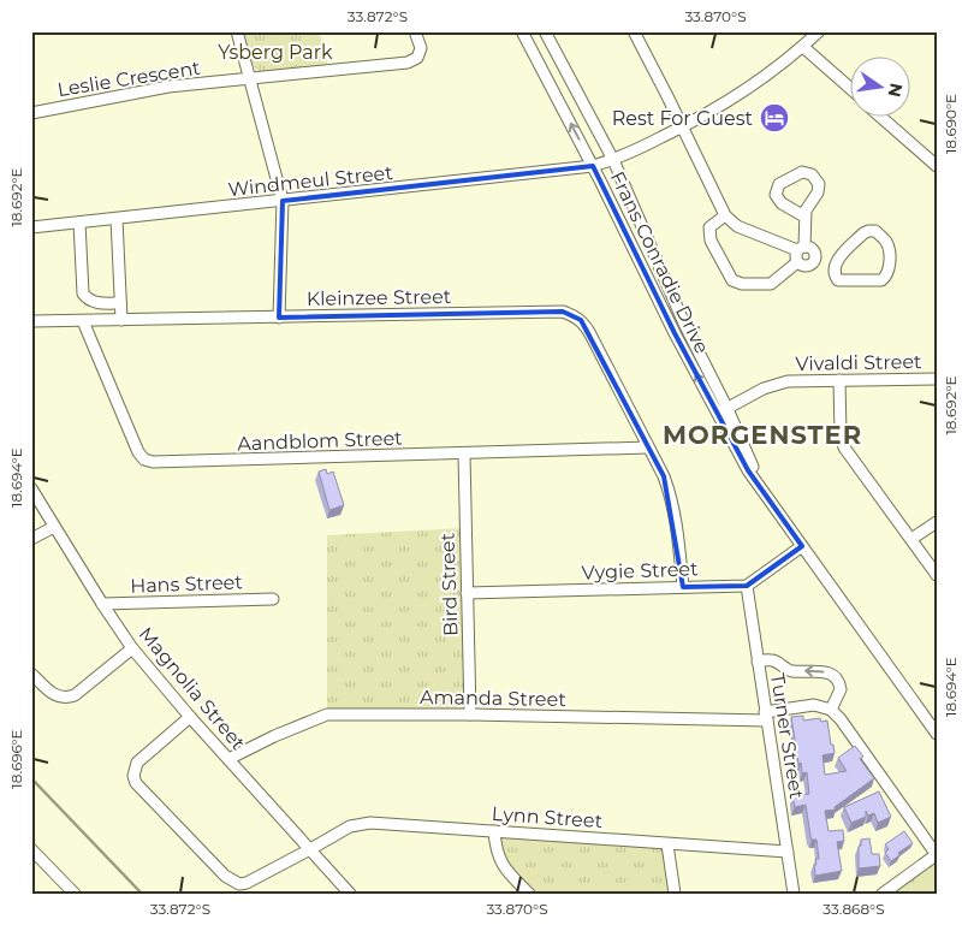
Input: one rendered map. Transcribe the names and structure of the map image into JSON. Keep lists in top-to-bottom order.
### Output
{
  "streets": {
    "street": [
      "Leslie Crescent",
      "Windmeul Street",
      "Frans Conradie Drive",
      "Kleinzee Street",
      "Vivaldi Street",
      "Aandblom Street",
      "Vygie Street",
      "Hans Street",
      "Bird Street",
      "Magnolia Street",
      "Amanda Street",
      "Turner Street",
      "Lynn Street"
    ]
  },
  "crossings": [
    ["Windmeul Street", "Frans Conradie Drive"],
    ["Frans Conradie Drive", "Vivaldi Street"],
    ["Kleinzee Street", "Aandblom Street"],
    ["Kleinzee Street", "Vygie Street"],
    ["Aandblom Street", "Bird Street"],
    ["Vygie Street", "Bird Street"],
    ["Vygie Street", "Turner Street"],
    ["Hans Street", "Magnolia Street"],
    ["Bird Street", "Amanda Street"],
    ["Magnolia Street", "Amanda Street"],
    ["Magnolia Street", "Lynn Street"],
    ["Amanda Street", "Turner Street"],
    ["Turner Street", "Lynn Street"]
  ],
  "districts": ["MORGENSTER"],
  "parks": ["Ysberg Park"],
  "places": {
    "hotel": ["Rest For Guest"]
  },
  "north": "right",
  "coordinates": [
    "33.872°S",
    "33.870°S",
    "18.690°E",
    "18.692°E",
    "18.694°E",
    "18.696°E",
    "33.868°S"
  ]
}
